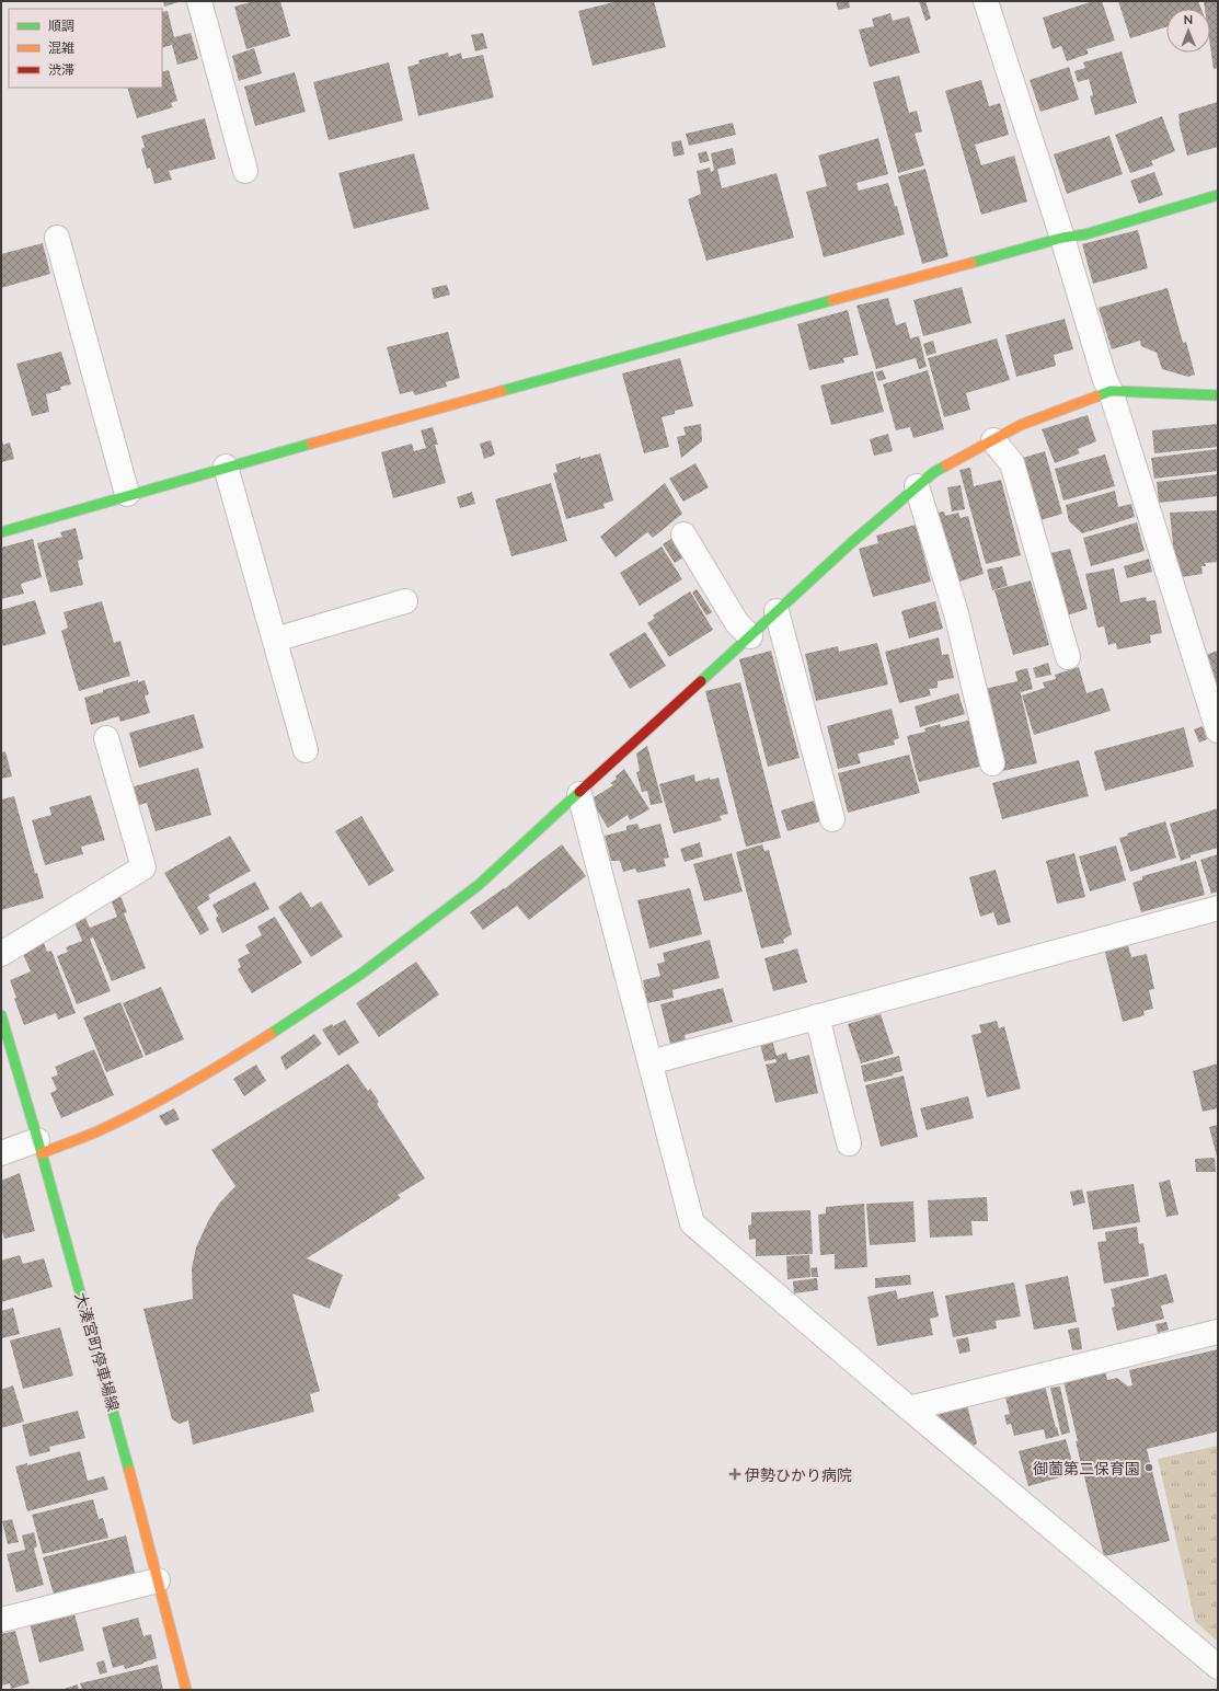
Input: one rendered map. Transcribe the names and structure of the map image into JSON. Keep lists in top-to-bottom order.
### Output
{
  "streets": {
    "street": ["大湊宮町停車場線"]
  },
  "places": {
    "other": ["御薗第二保育園"],
    "health": ["伊勢ひかり病院"]
  },
  "legend": ["順調", "混雑", "渋滞"],
  "north": "top"
}
